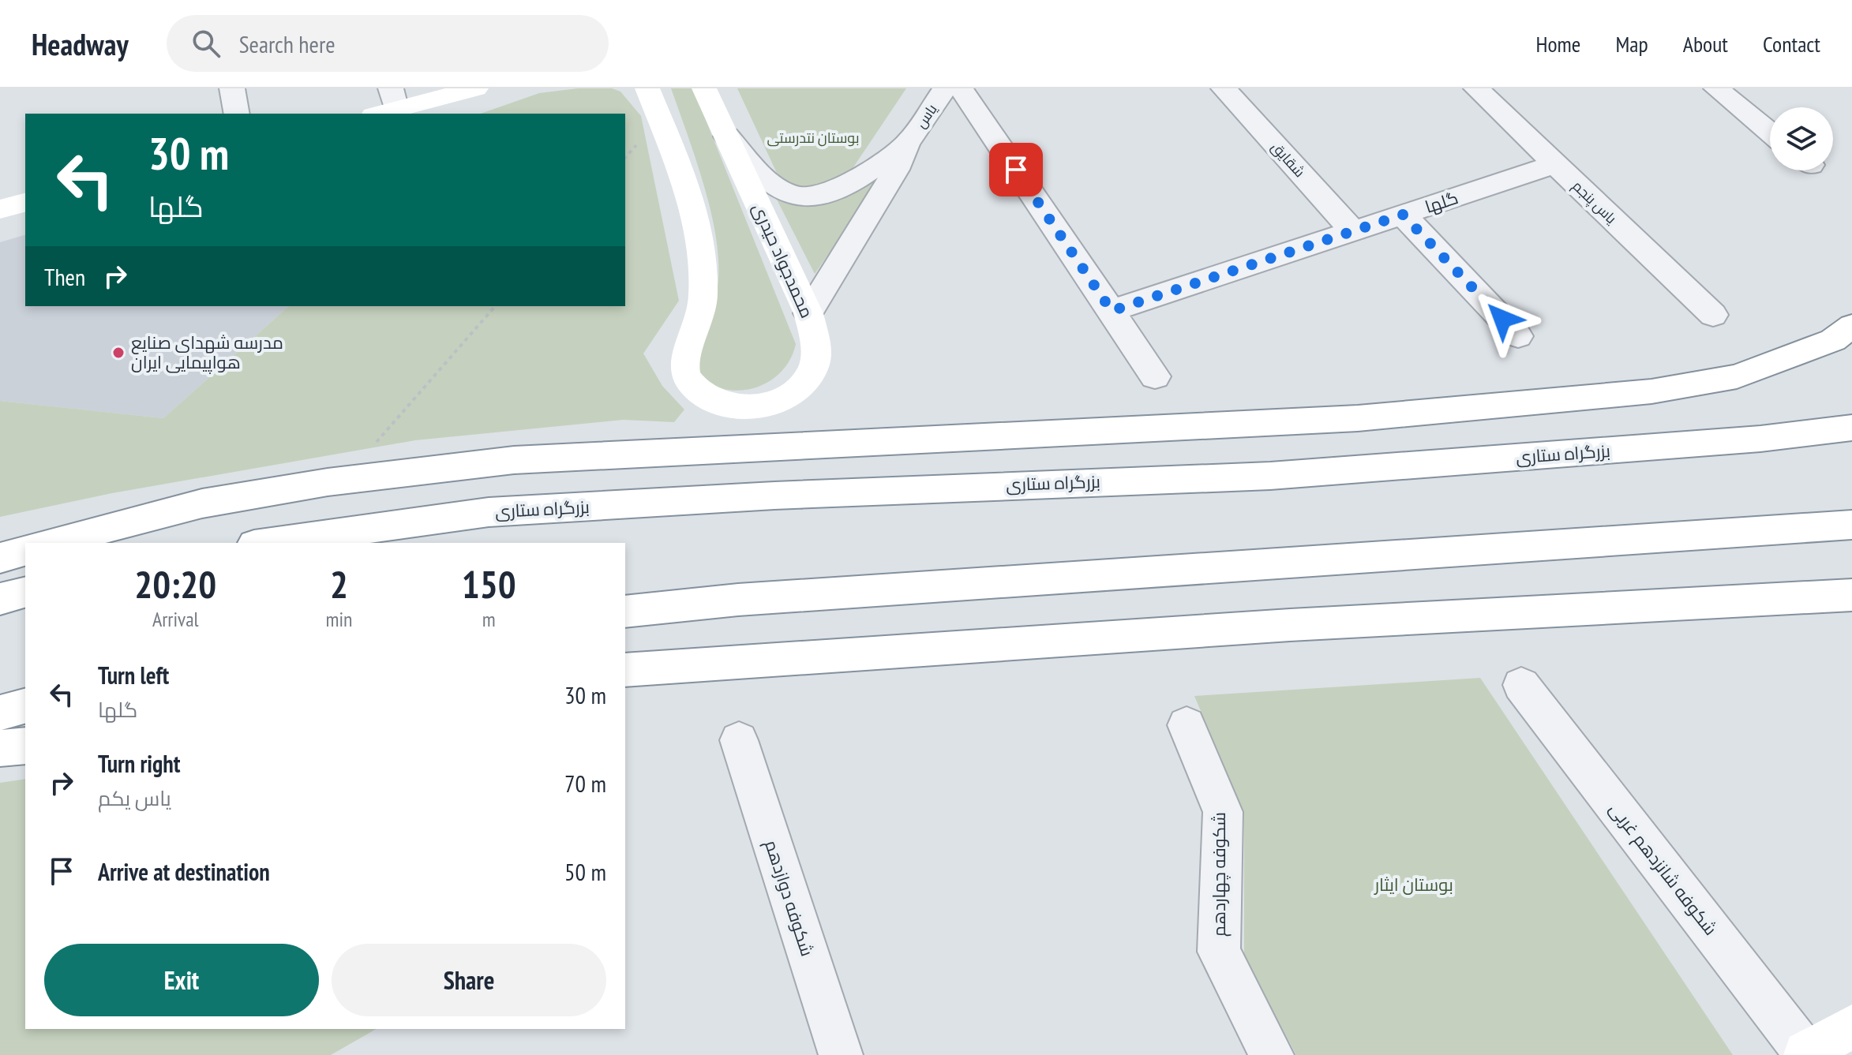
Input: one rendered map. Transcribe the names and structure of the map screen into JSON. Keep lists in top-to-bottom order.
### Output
{
  "streets": {
    "main road": ["محمدجواد حیدری", "بزرگراه ستاری"],
    "street": [
      "یاس",
      "شقایق",
      "گلها",
      "یاس پنجم",
      "شکوفه شانزدهم غربی",
      "شکوفه چهاردهم",
      "شکوفه دوازدهم"
    ]
  },
  "crossings": [
    ["شقایق", "گلها"],
    ["گلها", "یاس پنجم"]
  ],
  "parks": ["بوستان نتدرستی", "بوستان ایثار"],
  "places": ["مدرسه شهدای صنایع هواپیمایی ایران"],
  "page": {
    "header": "Headway",
    "search": "Search here",
    "nav": [
      "Home",
      "Map",
      "About",
      "Contact"
    ],
    "turn": ["30 m", "گلها"],
    "then": "Then",
    "eta": [
      "20:20",
      "Arrival",
      "2",
      "min",
      "150",
      "m"
    ],
    "list": [
      {
        "name": "Turn left",
        "note": "گلها",
        "value": "30 m"
      },
      {
        "name": "Turn right",
        "note": "یاس یکم",
        "value": "70 m"
      },
      {
        "name": "Arrive at destination",
        "value": "50 m"
      }
    ],
    "buttons": ["Exit", "Share"]
  }
}
